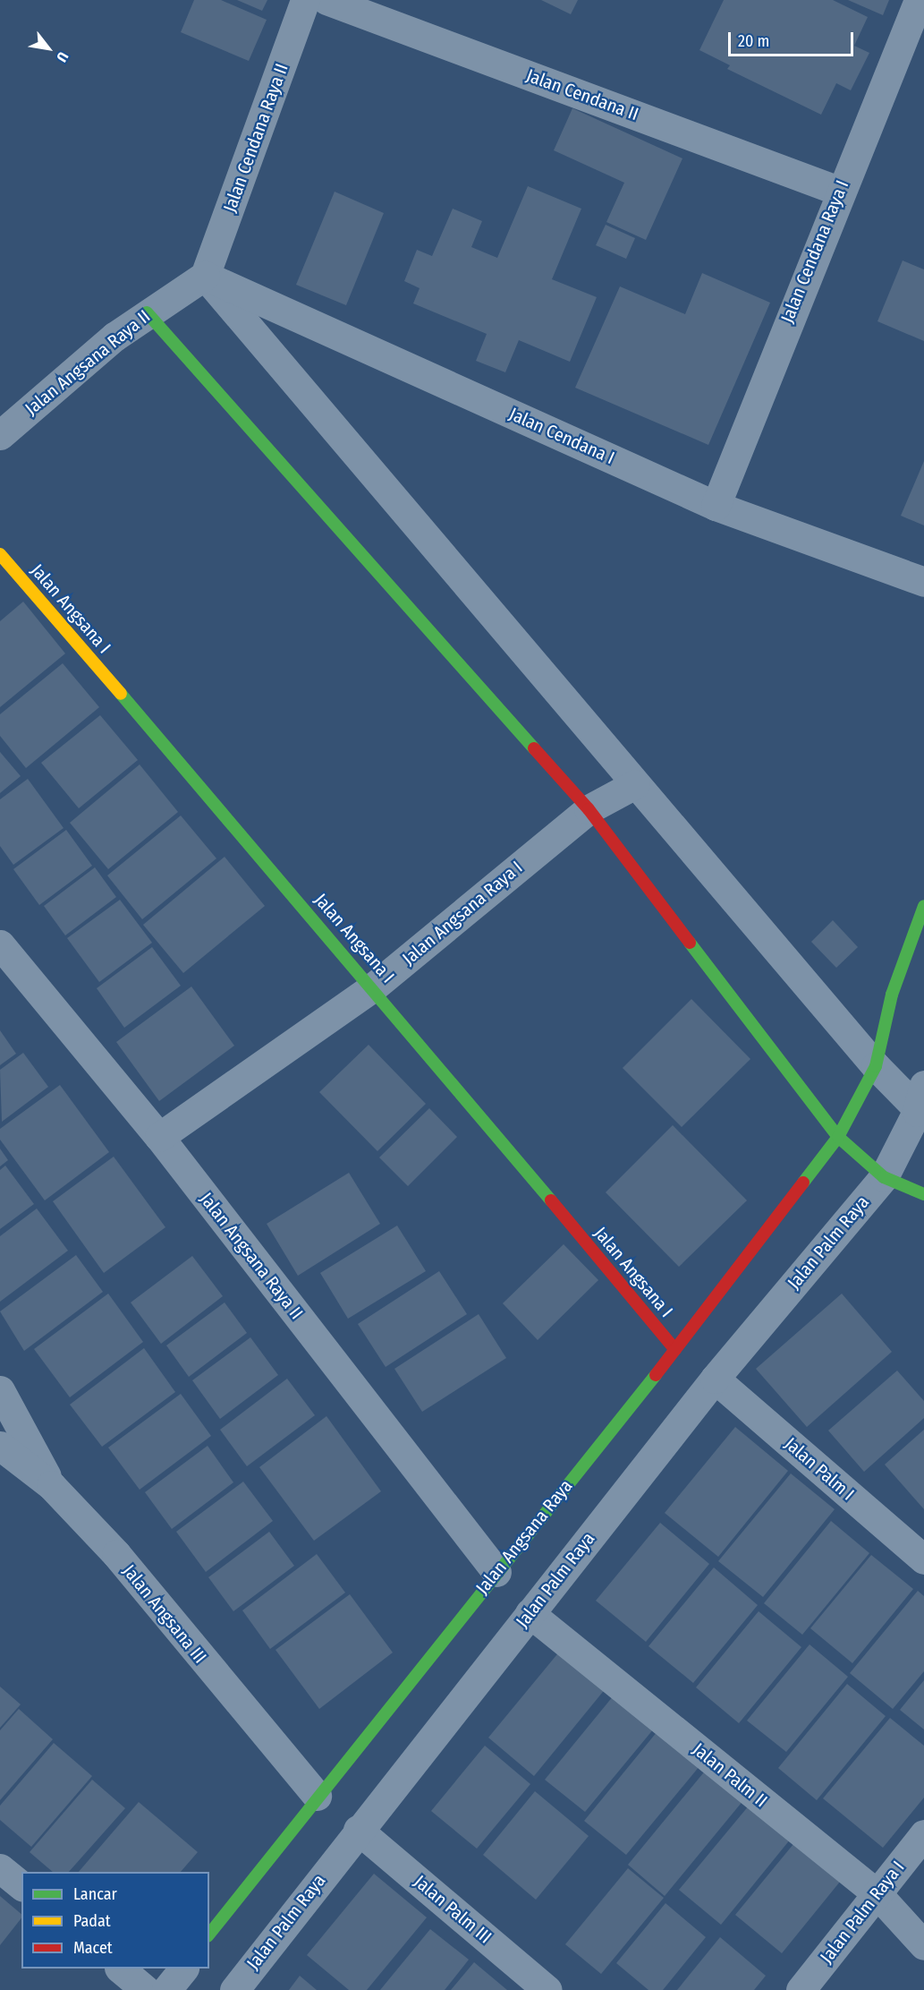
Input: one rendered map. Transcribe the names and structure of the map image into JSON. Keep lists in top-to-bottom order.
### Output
{
  "streets": {
    "street": [
      "Jalan Cendana II",
      "Jalan Cendana Raya II",
      "Jalan Cendana Raya I",
      "Jalan Angsana Raya II",
      "Jalan Cendana I",
      "Jalan Angsana I",
      "Jalan Angsana Raya I",
      "Jalan Palm Raya",
      "Jalan Palm I",
      "Jalan Angsana Raya",
      "Jalan Angsana III",
      "Jalan Palm II",
      "Jalan Palm III",
      "Jalan Palm Raya I"
    ]
  },
  "crossings": [
    ["Jalan Cendana II", "Jalan Cendana Raya I"],
    ["Jalan Cendana Raya II", "Jalan Angsana Raya II"],
    ["Jalan Cendana Raya II", "Jalan Cendana I"],
    ["Jalan Cendana Raya I", "Jalan Cendana I"],
    ["Jalan Angsana Raya II", "Jalan Cendana I"],
    ["Jalan Angsana Raya II", "Jalan Angsana Raya I"],
    ["Jalan Angsana Raya II", "Jalan Angsana Raya"],
    ["Jalan Angsana I", "Jalan Angsana Raya I"],
    ["Jalan Angsana I", "Jalan Angsana Raya"],
    ["Jalan Palm Raya", "Jalan Palm I"],
    ["Jalan Palm Raya", "Jalan Palm II"],
    ["Jalan Palm Raya", "Jalan Palm III"],
    ["Jalan Angsana Raya", "Jalan Angsana III"],
    ["Jalan Palm II", "Jalan Palm Raya I"]
  ],
  "legend": ["Lancar", "Padat", "Macet"],
  "scale_bar": "20 m",
  "north": "bottom right"
}
